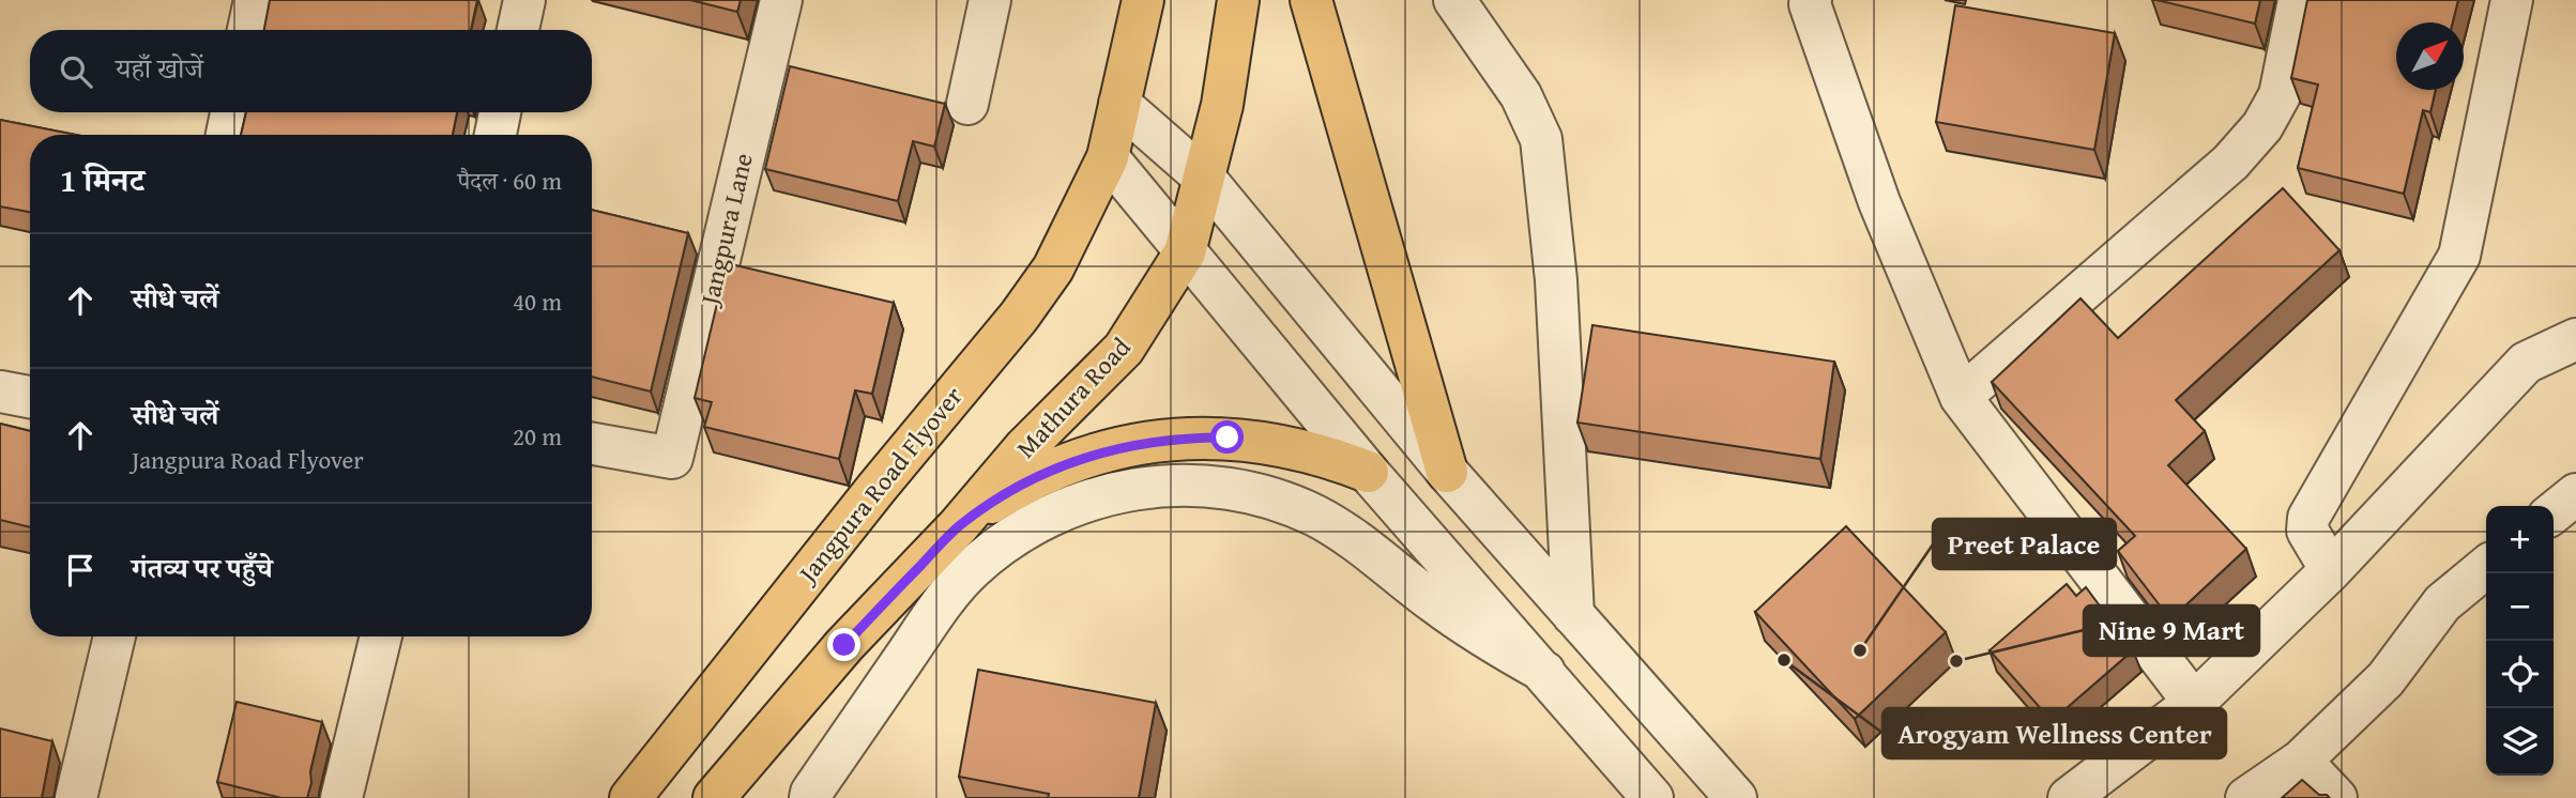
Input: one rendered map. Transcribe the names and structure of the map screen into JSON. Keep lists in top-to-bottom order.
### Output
{
  "streets": {
    "main road": ["Mathura Road", "Jangpura Road Flyover"],
    "street": ["Jangpura Lane"]
  },
  "places": ["Preet Palace", "Arogyam Wellness Center", "Nine 9 Mart"],
  "north": "top right",
  "page": {
    "search": "यहाँ खोजें",
    "heading": ["1 मिनट", "पैदल · 60 m"],
    "list": [
      ["सीधे चलें", "40 m"],
      ["सीधे चलें", "Jangpura Road Flyover", "20 m"],
      "गंतव्य पर पहुँचे"
    ],
    "map_buttons": ["+", "−"]
  }
}
